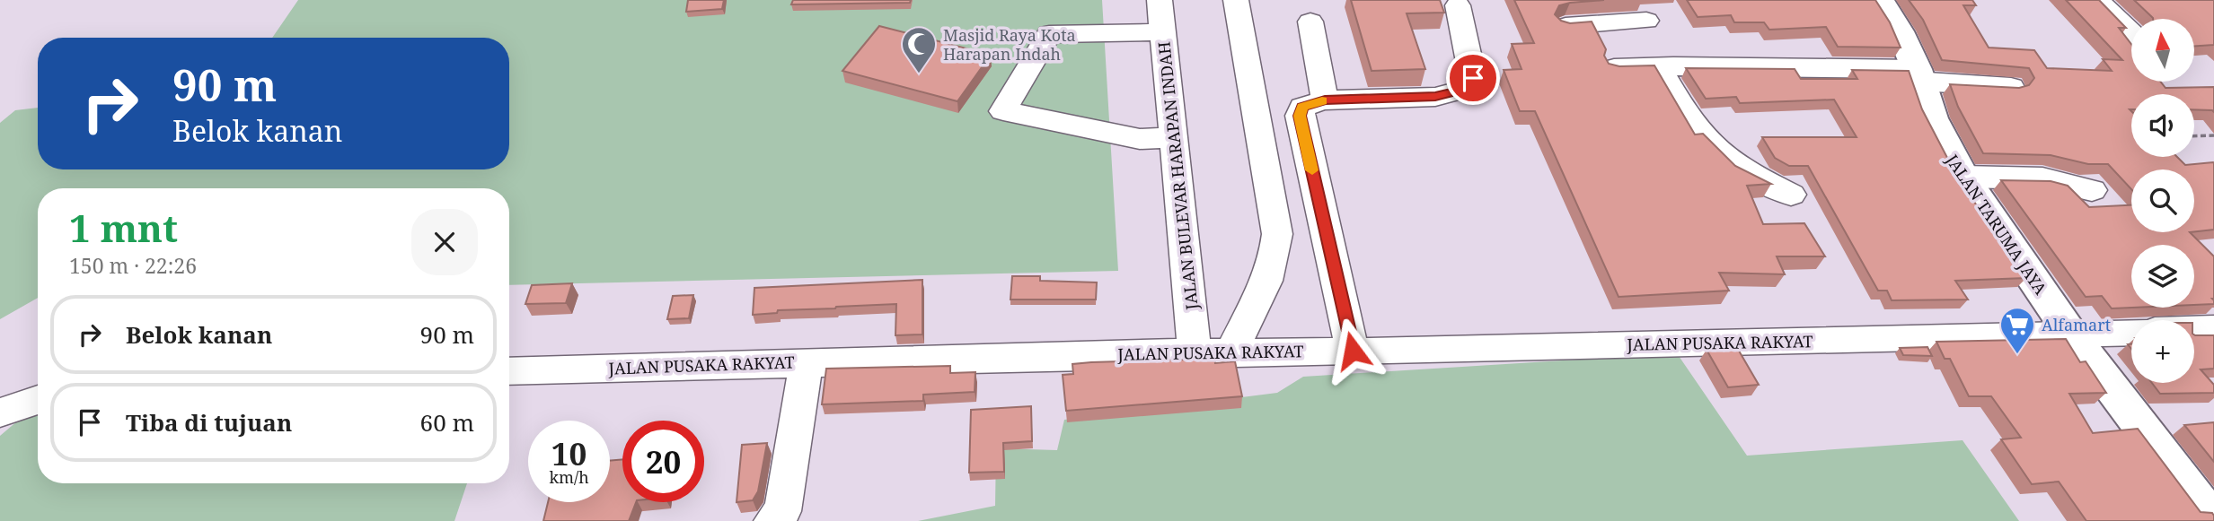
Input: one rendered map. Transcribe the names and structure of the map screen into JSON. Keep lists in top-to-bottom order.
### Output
{
  "streets": {
    "main road": ["JALAN TARUMA JAYA"],
    "street": ["JALAN BULEVAR HARAPAN INDAH", "JALAN PUSAKA RAKYAT"]
  },
  "crossings": [
    ["JALAN BULEVAR HARAPAN INDAH", "JALAN PUSAKA RAKYAT"],
    ["JALAN TARUMA JAYA", "JALAN PUSAKA RAKYAT"]
  ],
  "places": {
    "mosque": ["Masjid Raya Kota Harapan Indah"],
    "supermarket": ["Alfamart"]
  },
  "north": "top",
  "page": {
    "map_buttons": "+",
    "turn": ["90 m", "Belok kanan"],
    "heading": ["1 mnt", "150 m · 22:26"],
    "list": [
      {
        "name": "Belok kanan",
        "value": "90 m"
      },
      {
        "name": "Tiba di tujuan",
        "value": "60 m"
      }
    ],
    "speed": "10 km/h",
    "limit": "20"
  }
}
